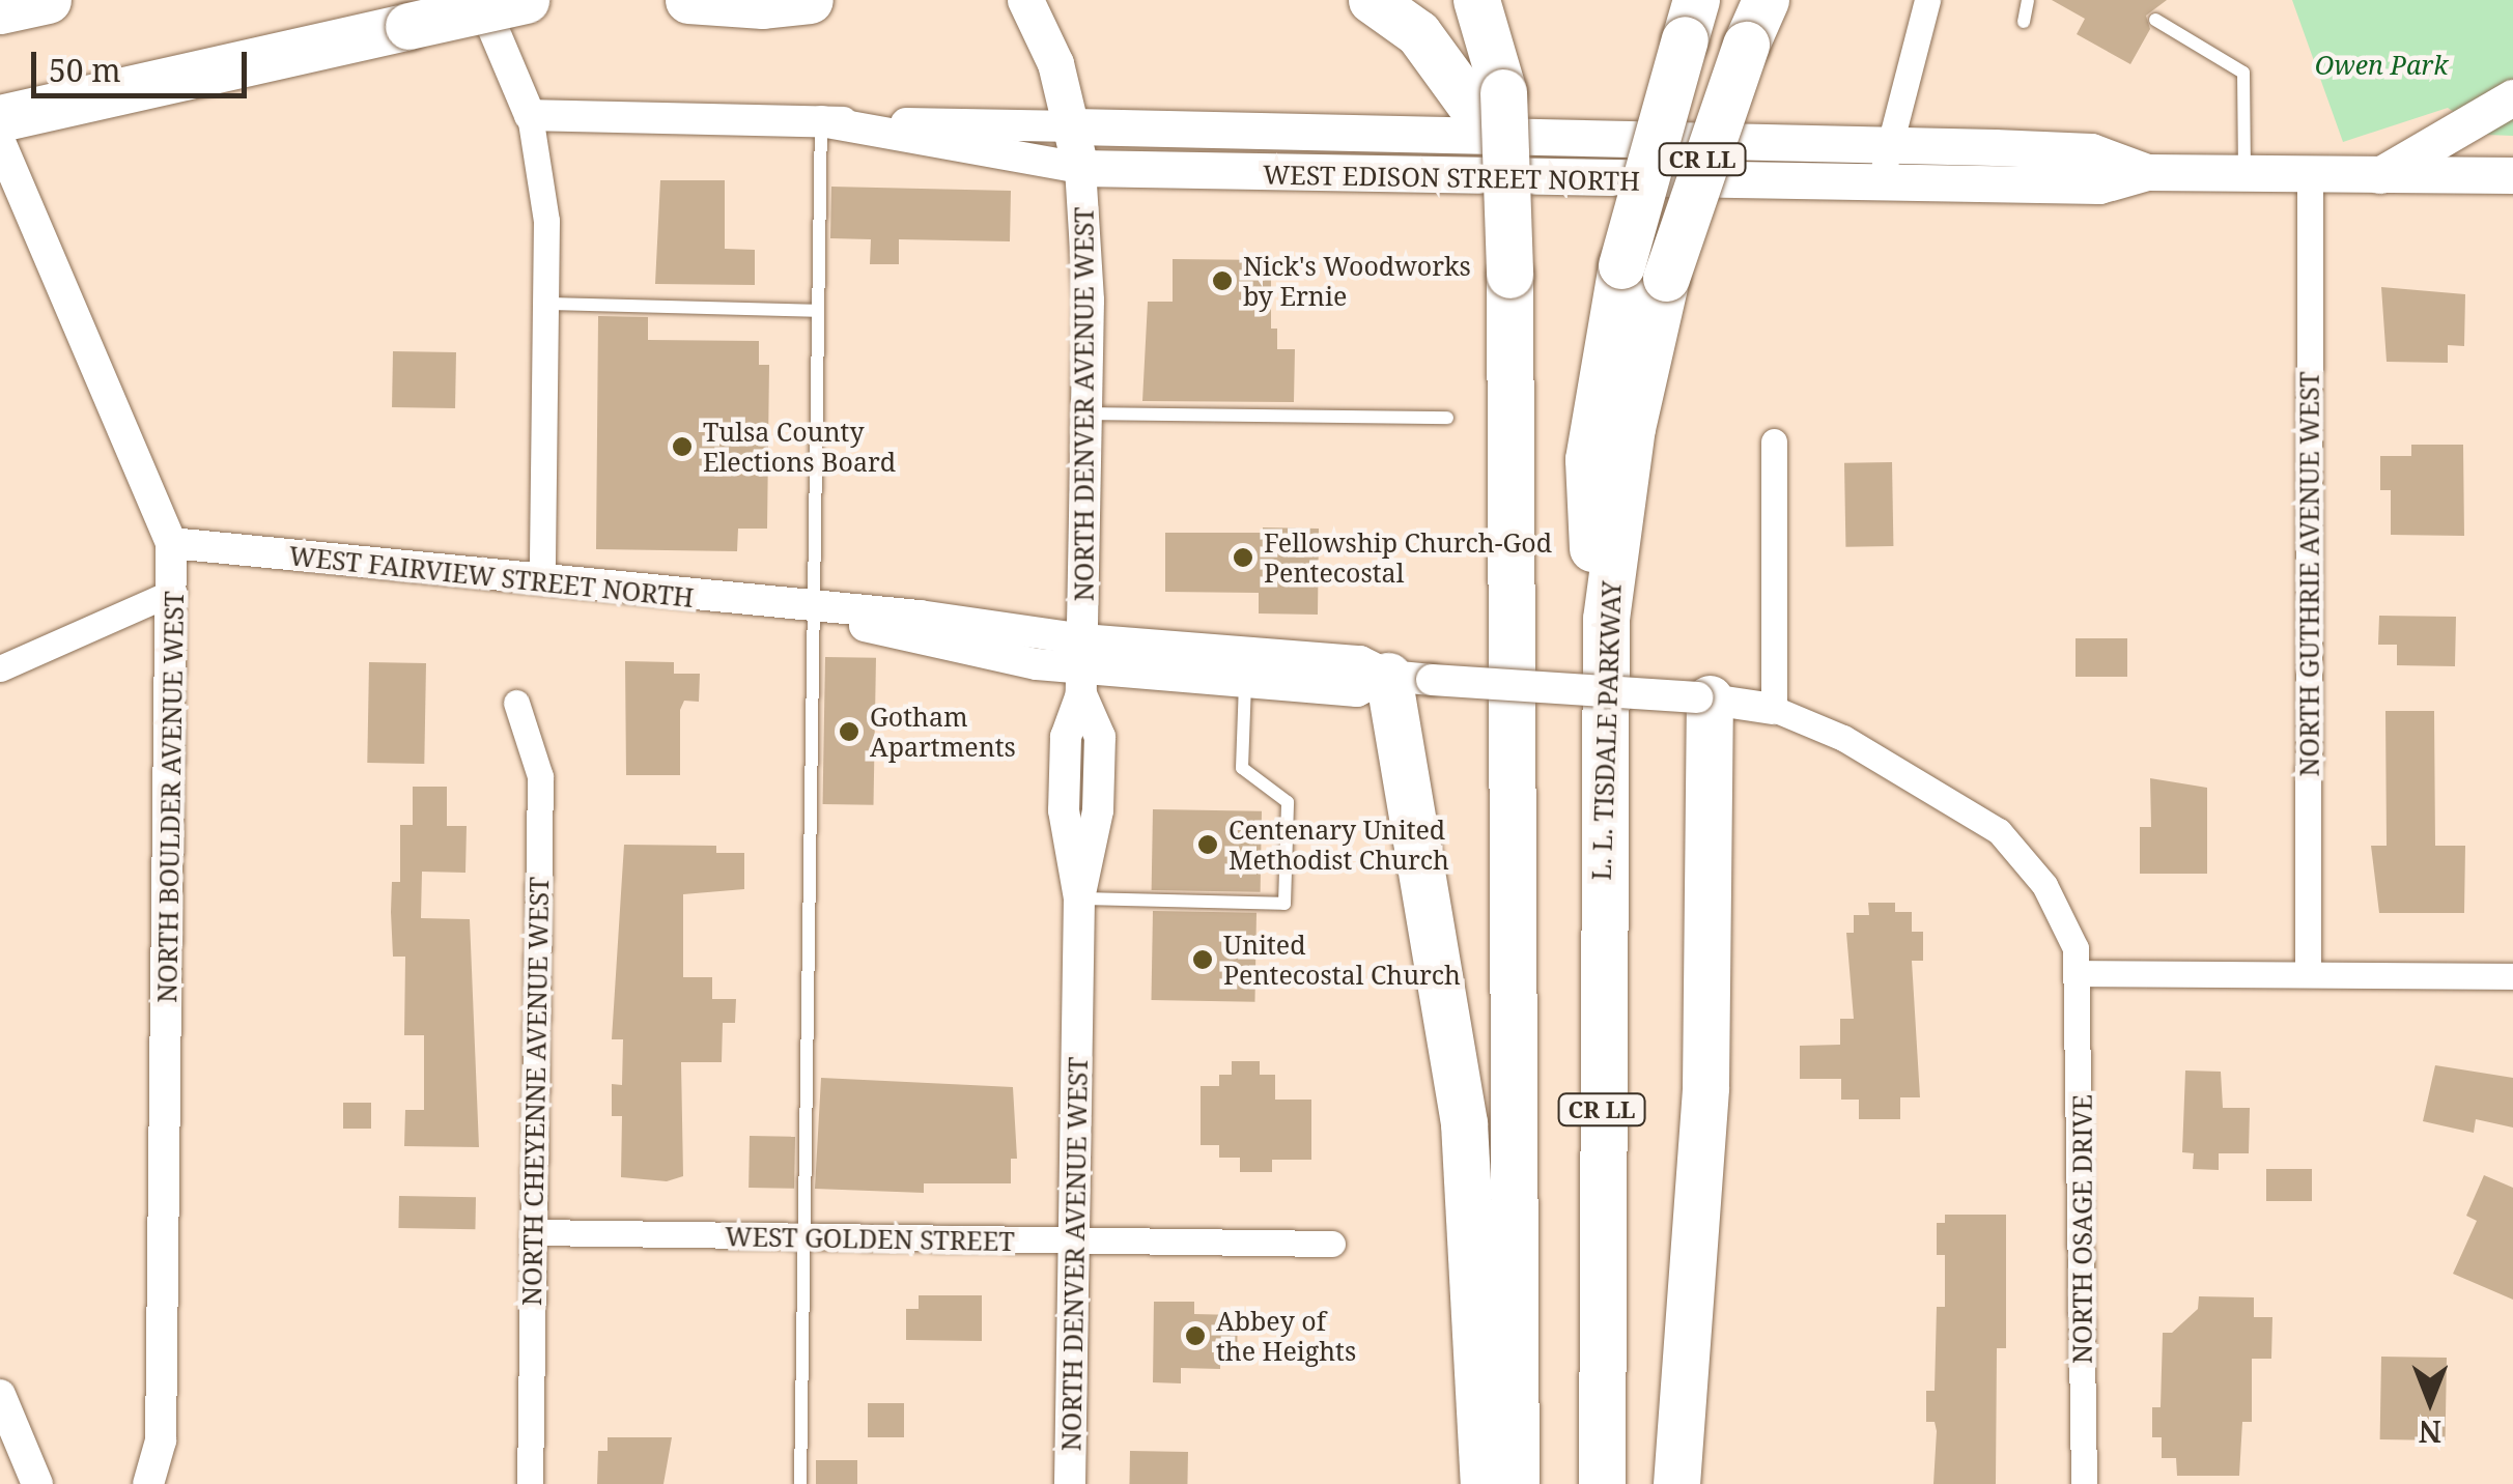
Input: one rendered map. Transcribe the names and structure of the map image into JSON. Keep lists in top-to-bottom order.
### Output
{
  "streets": {
    "highway": ["CR LL", "L. L. TISDALE PARKWAY"],
    "main road": ["WEST EDISON STREET NORTH", "NORTH DENVER AVENUE WEST"],
    "street": [
      "NORTH GUTHRIE AVENUE WEST",
      "WEST FAIRVIEW STREET NORTH",
      "NORTH BOULDER AVENUE WEST",
      "NORTH CHEYENNE AVENUE WEST",
      "NORTH OSAGE DRIVE",
      "WEST GOLDEN STREET"
    ]
  },
  "crossings": [
    ["WEST EDISON STREET NORTH", "NORTH DENVER AVENUE WEST"],
    ["WEST EDISON STREET NORTH", "NORTH GUTHRIE AVENUE WEST"],
    ["NORTH DENVER AVENUE WEST", "WEST FAIRVIEW STREET NORTH"],
    ["NORTH DENVER AVENUE WEST", "WEST GOLDEN STREET"],
    ["WEST FAIRVIEW STREET NORTH", "NORTH BOULDER AVENUE WEST"],
    ["WEST FAIRVIEW STREET NORTH", "NORTH OSAGE DRIVE"],
    ["NORTH CHEYENNE AVENUE WEST", "WEST GOLDEN STREET"]
  ],
  "parks": ["Owen Park"],
  "places": [
    "Nick's Woodworks by Ernie",
    "Tulsa County Elections Board",
    "Fellowship Church-God Pentecostal",
    "Gotham Apartments",
    "Centenary United Methodist Church",
    "United Pentecostal Church",
    "Abbey of the Heights"
  ],
  "scale_bar": "50 m",
  "north": "bottom"
}
